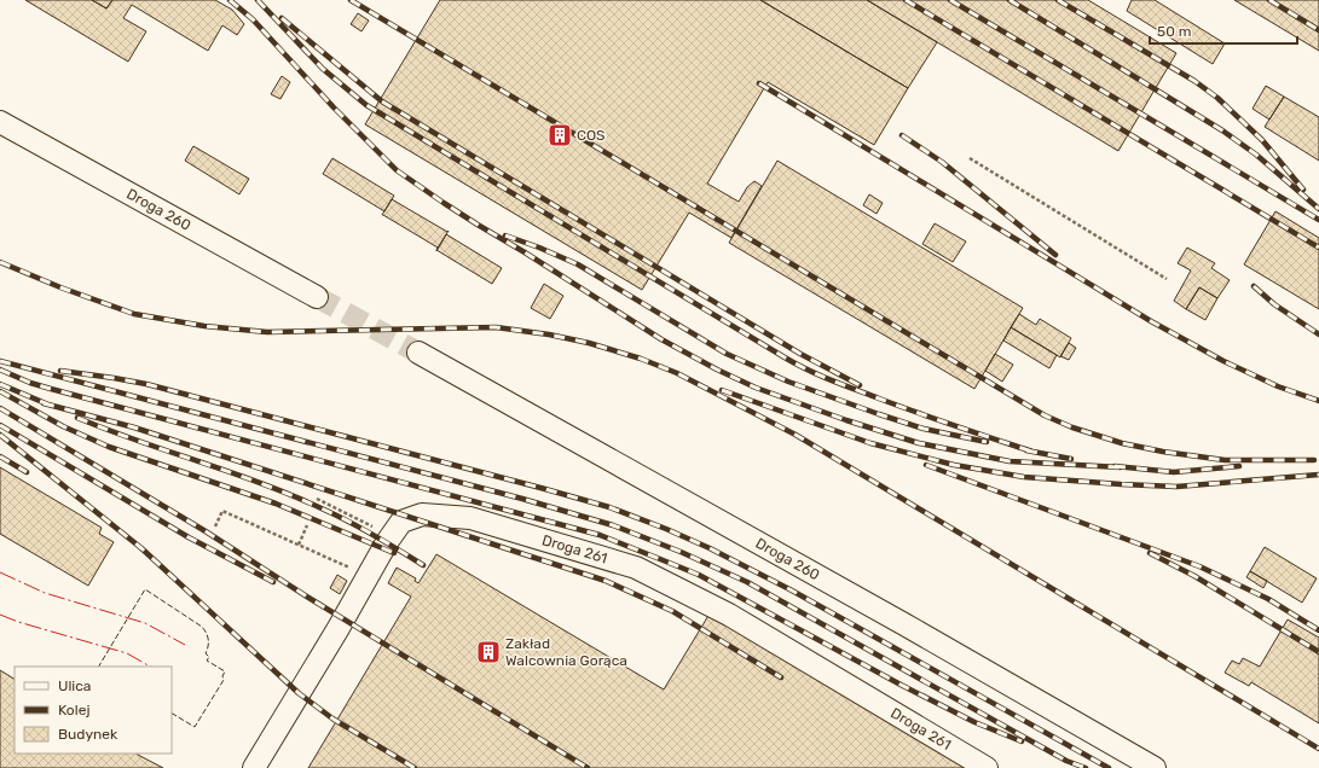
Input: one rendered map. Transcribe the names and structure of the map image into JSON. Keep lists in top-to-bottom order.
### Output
{
  "streets": {
    "lane": ["Droga 260", "Droga 261"]
  },
  "places": {
    "building": ["COS", "Zakład Walcownia Gorąca"]
  },
  "legend": ["Ulica", "Kolej", "Budynek"],
  "scale_bar": "50 m"
}
